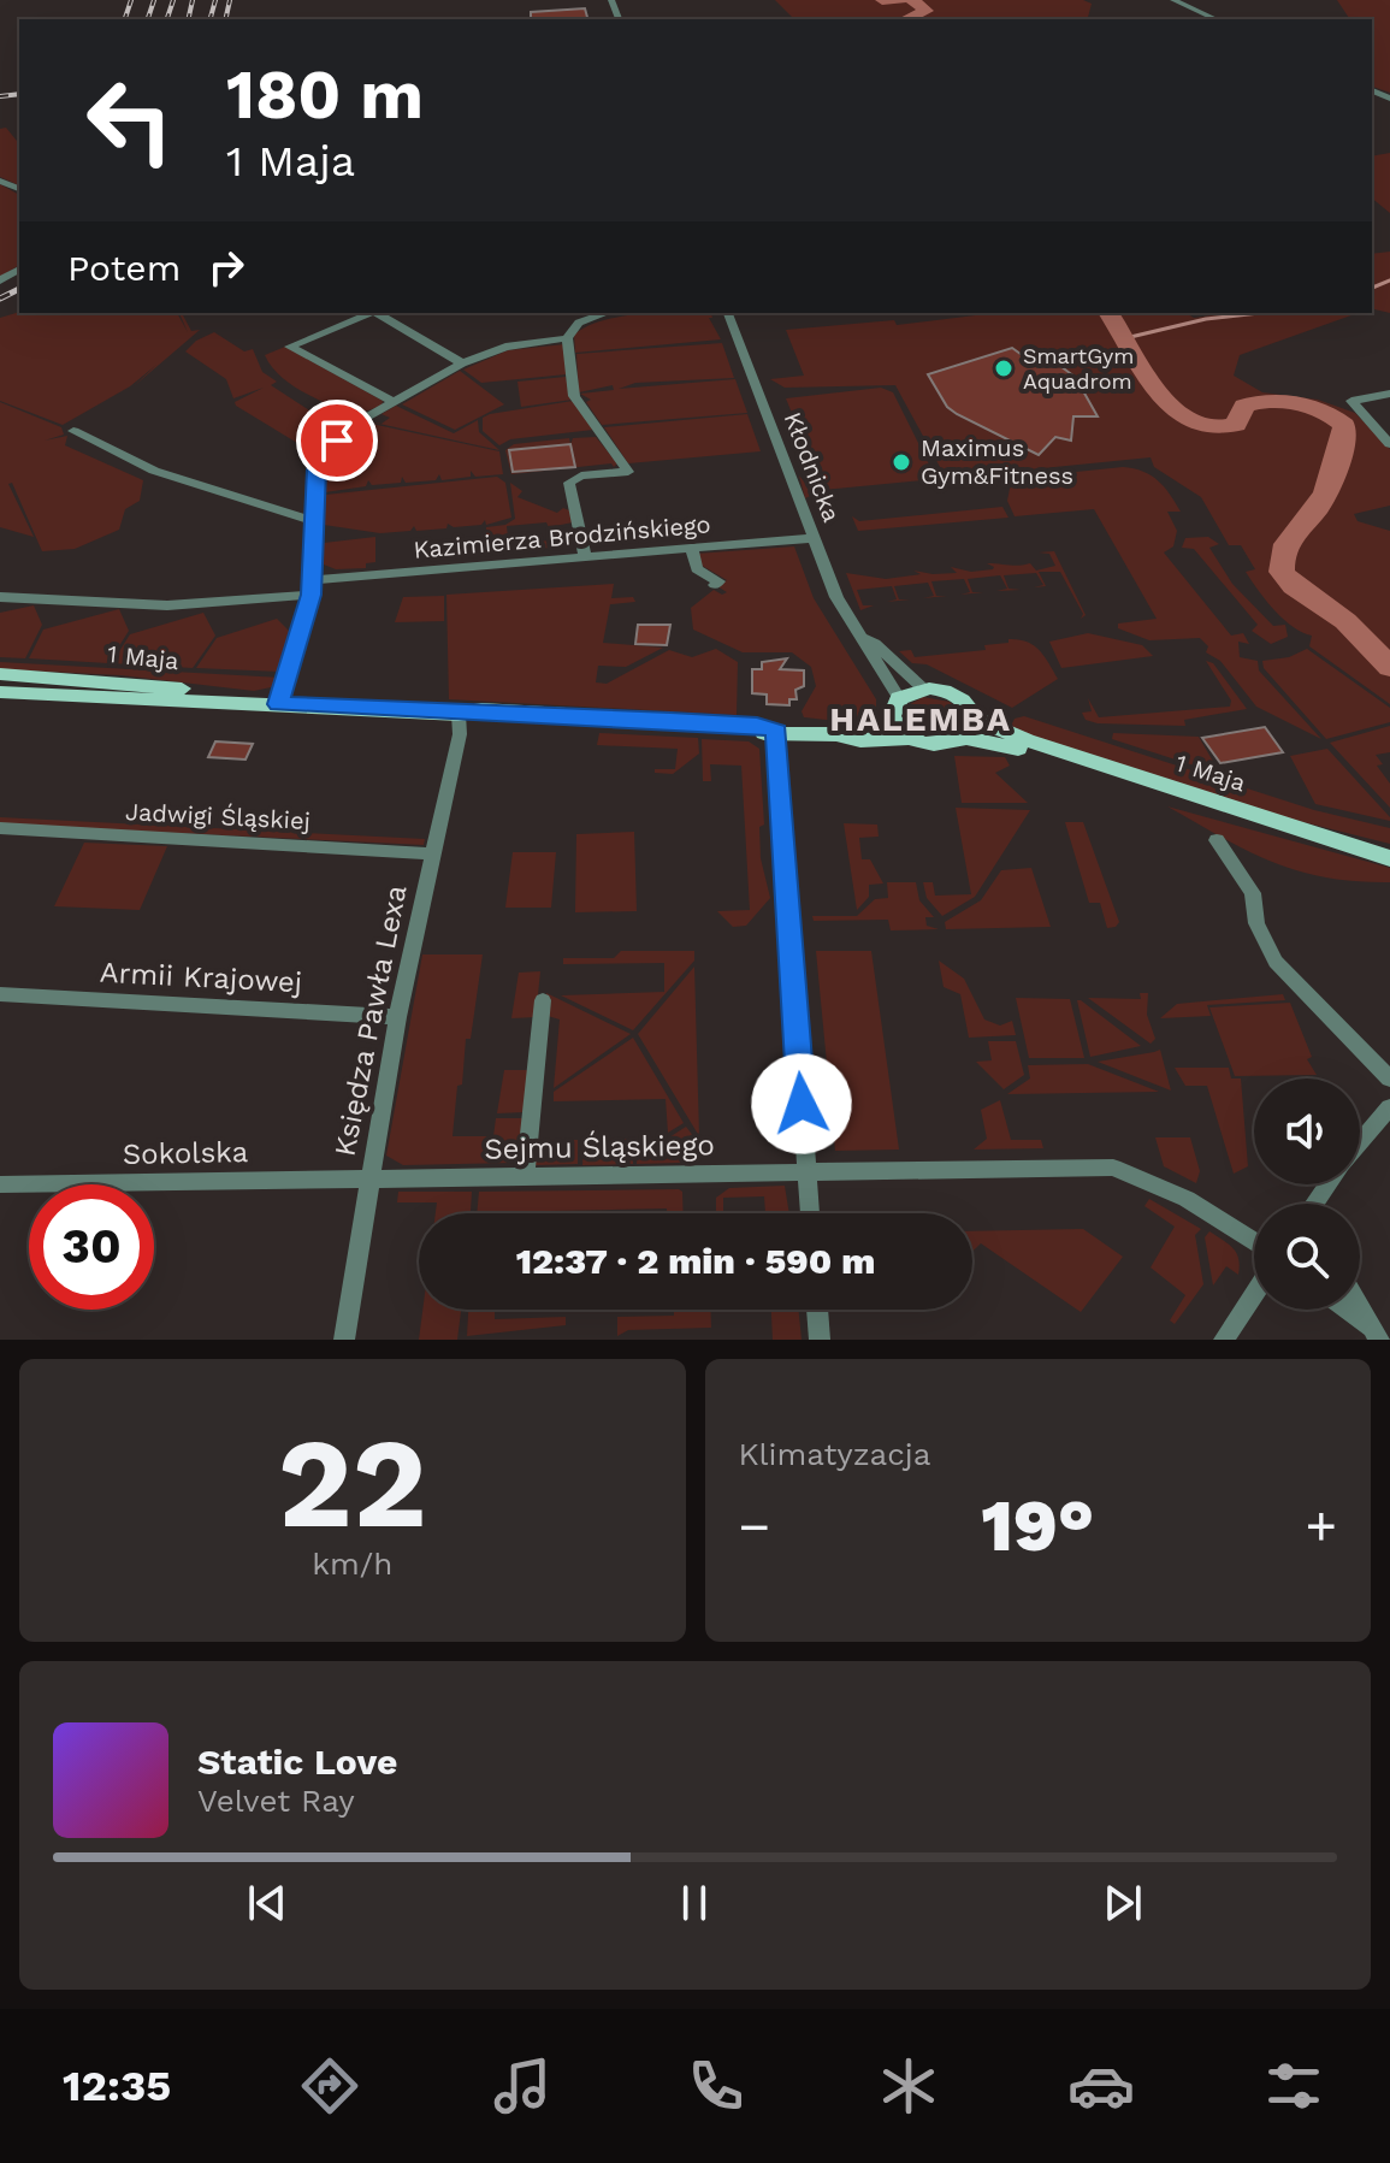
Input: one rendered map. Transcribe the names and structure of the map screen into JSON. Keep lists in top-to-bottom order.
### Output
{
  "streets": {
    "main road": ["1 Maja"],
    "street": [
      "Kłodnicka",
      "Kazimierza Brodzińskiego",
      "Jadwigi Śląskiej",
      "Armii Krajowej",
      "Księdza Pawła Lexa",
      "Sejmu Śląskiego",
      "Sokolska"
    ]
  },
  "crossings": [
    ["Kłodnicka", "Kazimierza Brodzińskiego"],
    ["Kłodnicka", "1 Maja"],
    ["1 Maja", "Księdza Pawła Lexa"],
    ["Jadwigi Śląskiej", "Księdza Pawła Lexa"],
    ["Armii Krajowej", "Księdza Pawła Lexa"],
    ["Księdza Pawła Lexa", "Sejmu Śląskiego"],
    ["Księdza Pawła Lexa", "Sokolska"],
    ["Sejmu Śląskiego", "Sokolska"]
  ],
  "districts": ["HALEMBA"],
  "places": ["SmartGym Aquadrom", "Maximus Gym&Fitness"],
  "page": {
    "turn": ["180 m", "1 Maja"],
    "then": "Potem",
    "limit": "30",
    "trip": "12:37 · 2 min · 590 m",
    "tile": [
      ["22", "km/h"],
      "Klimatyzacja"
    ],
    "heat": ["−", "19°", "+"],
    "song": ["Static Love", "Velvet Ray"],
    "tabs": "12:35"
  }
}
